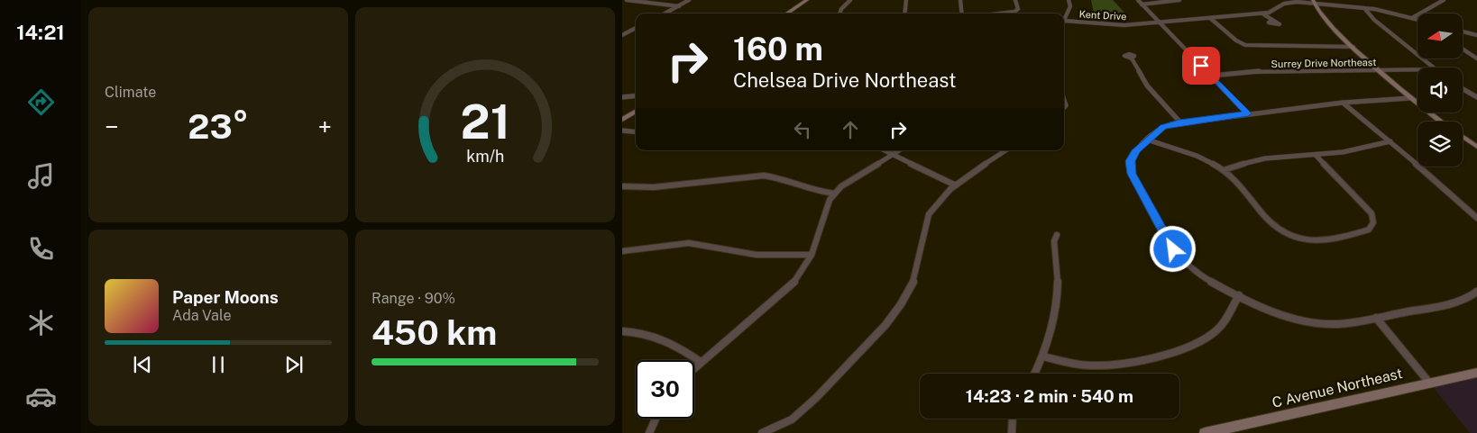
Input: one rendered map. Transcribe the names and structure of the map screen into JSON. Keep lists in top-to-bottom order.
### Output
{
  "streets": {
    "main road": ["C Avenue Northeast"],
    "street": ["Kent Drive", "Surrey Drive Northeast"]
  },
  "north": "left",
  "page": {
    "tabs": "14:21",
    "tile": [
      "Climate",
      ["Range · 90%", "450 km"]
    ],
    "turn": ["160 m", "Chelsea Drive Northeast"],
    "heat": ["−", "23°", "+"],
    "song": ["Paper Moons", "Ada Vale"],
    "limit": "30",
    "trip": "14:23 · 2 min · 540 m",
    "gauge": ["21", "km/h"]
  }
}
